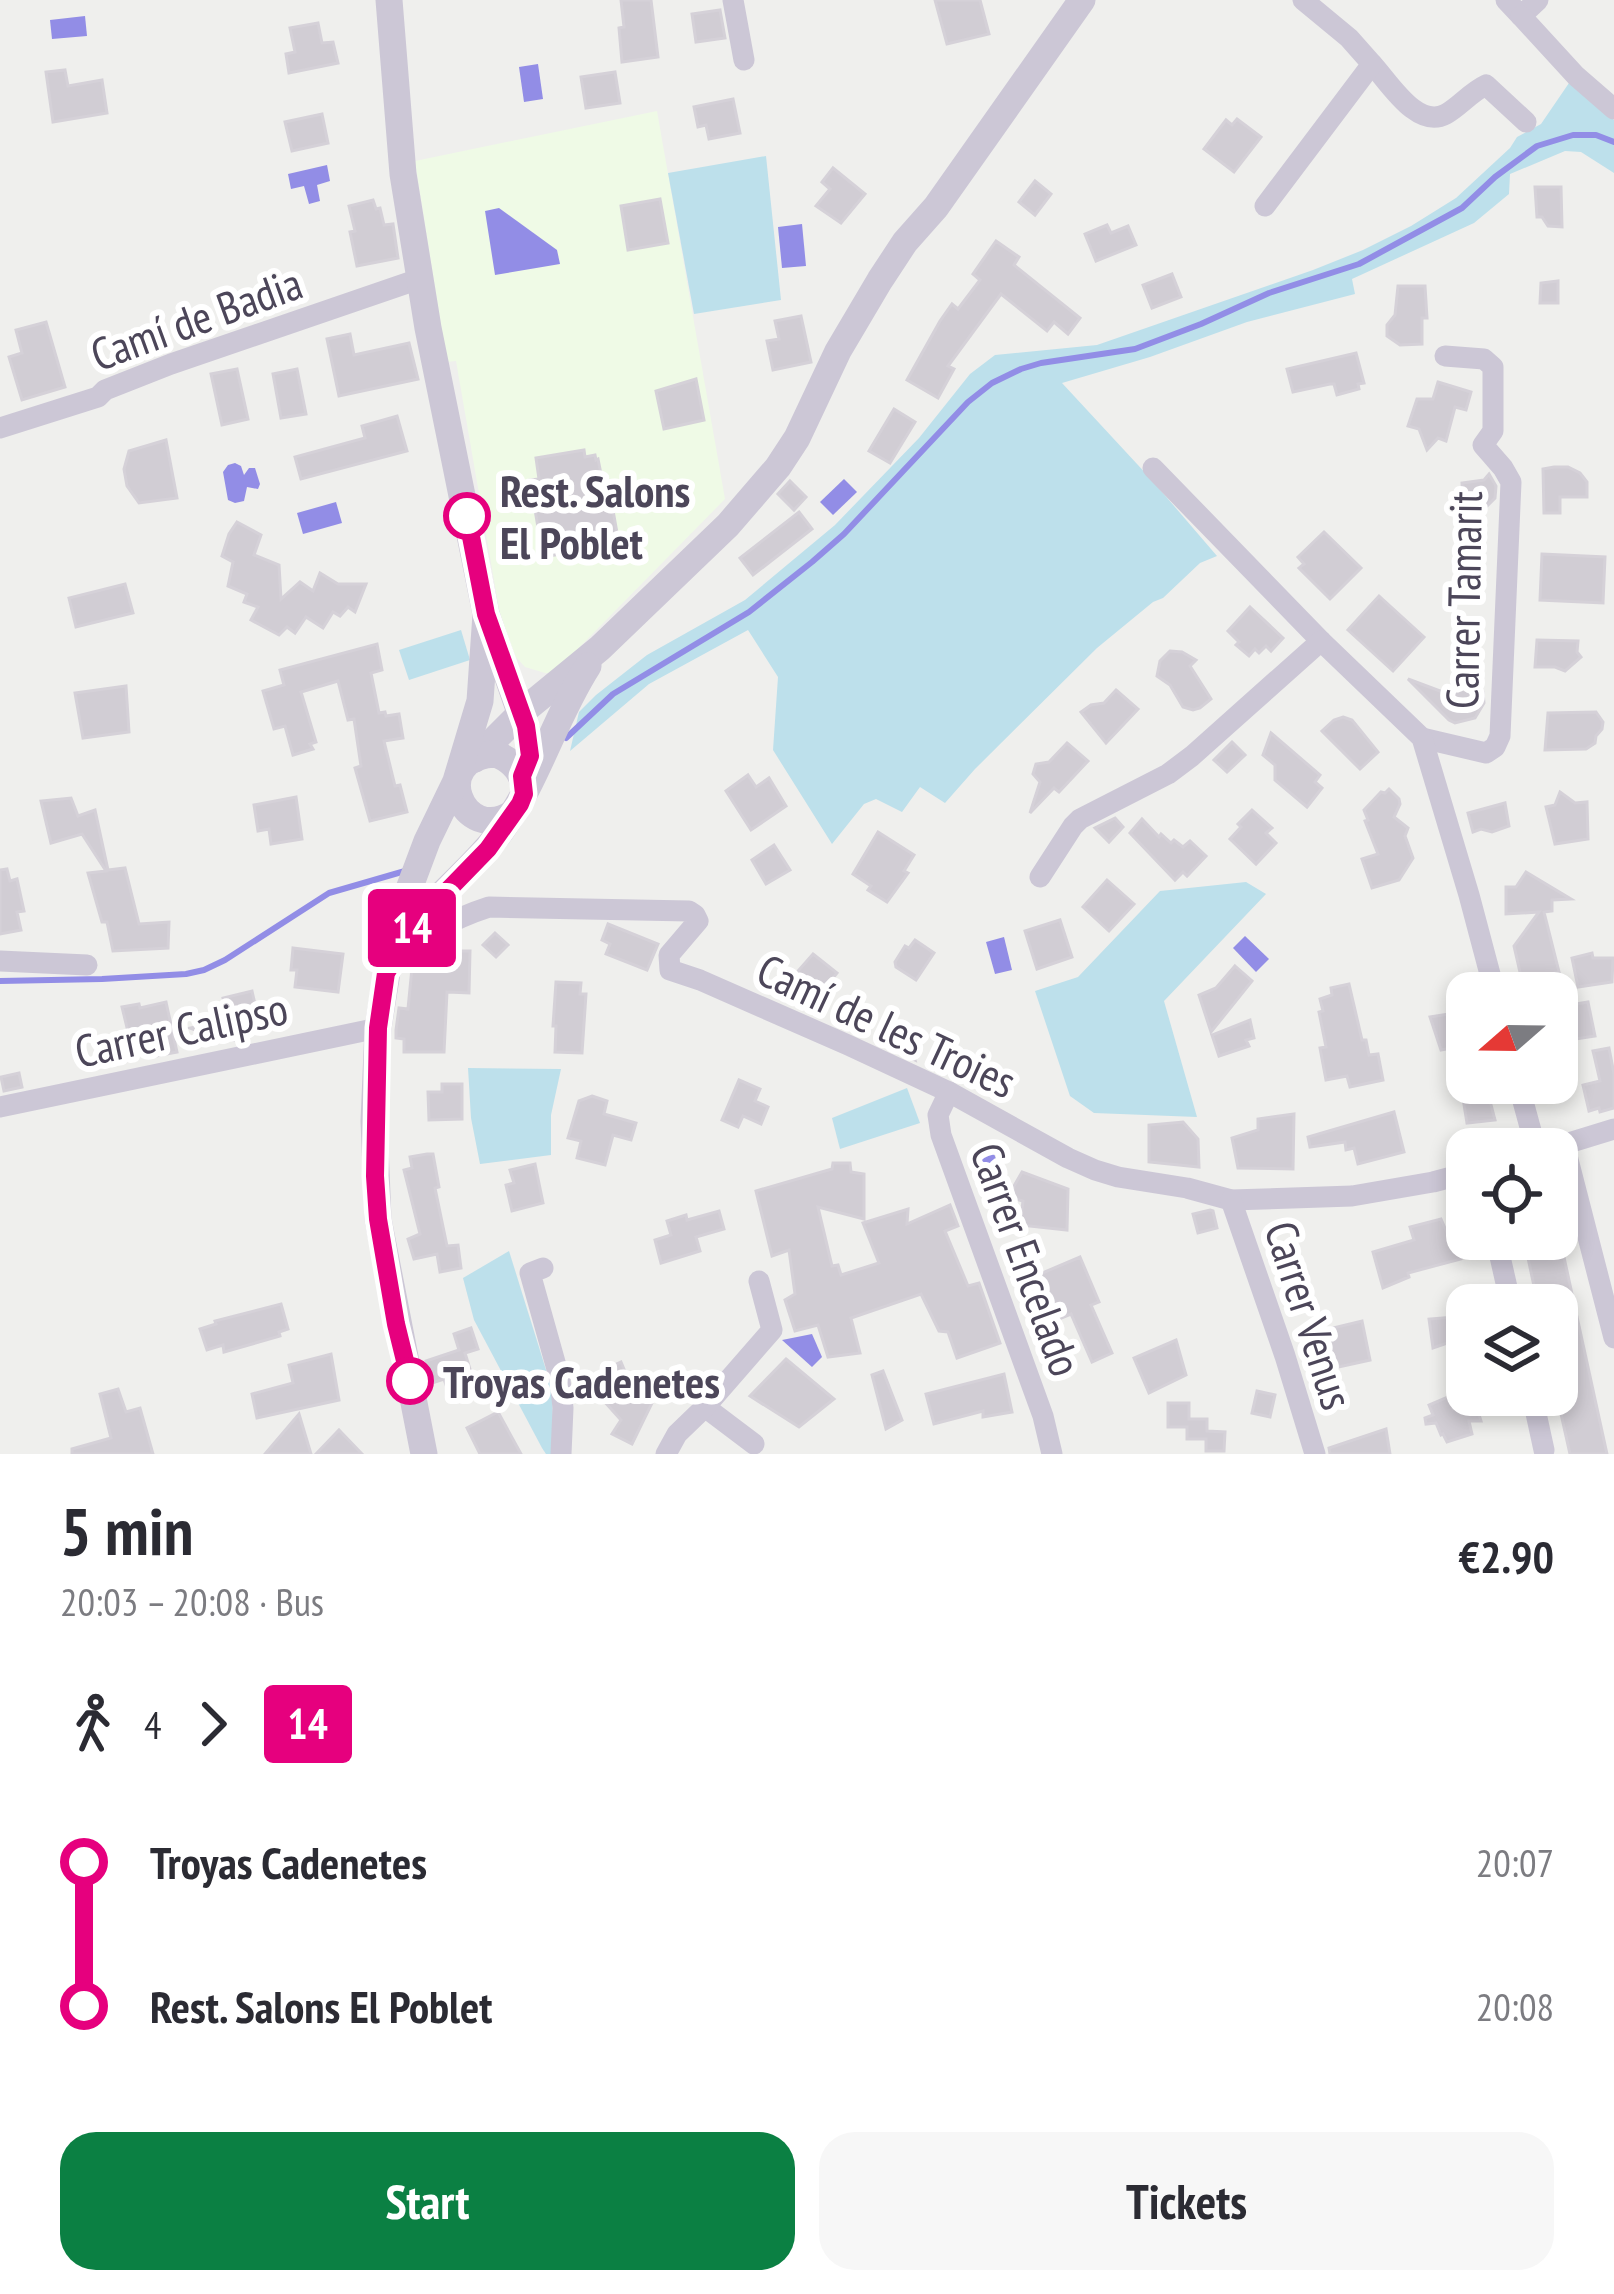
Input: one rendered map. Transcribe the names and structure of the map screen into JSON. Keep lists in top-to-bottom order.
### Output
{
  "streets": {
    "street": [
      "Camí de Badia",
      "Carrer Tamarit",
      "Camí de les Troies",
      "Carrer Calipso",
      "Carrer Encelado",
      "Carrer Venus"
    ]
  },
  "crossings": [
    ["Camí de les Troies", "Carrer Encelado"],
    ["Camí de les Troies", "Carrer Venus"]
  ],
  "places": ["Rest. Salons El Poblet", "Troyas Cadenetes"],
  "lines": ["bus line 14"],
  "north": "left",
  "page": {
    "on_map": "14",
    "heading": ["5 min", "20:03 – 20:08 · Bus", "€2.90"],
    "legs": ["4", "14"],
    "list": [
      {
        "name": "Troyas Cadenetes",
        "value": "20:07"
      },
      {
        "name": "Rest. Salons El Poblet",
        "value": "20:08"
      }
    ],
    "buttons": ["Start", "Tickets"]
  }
}
